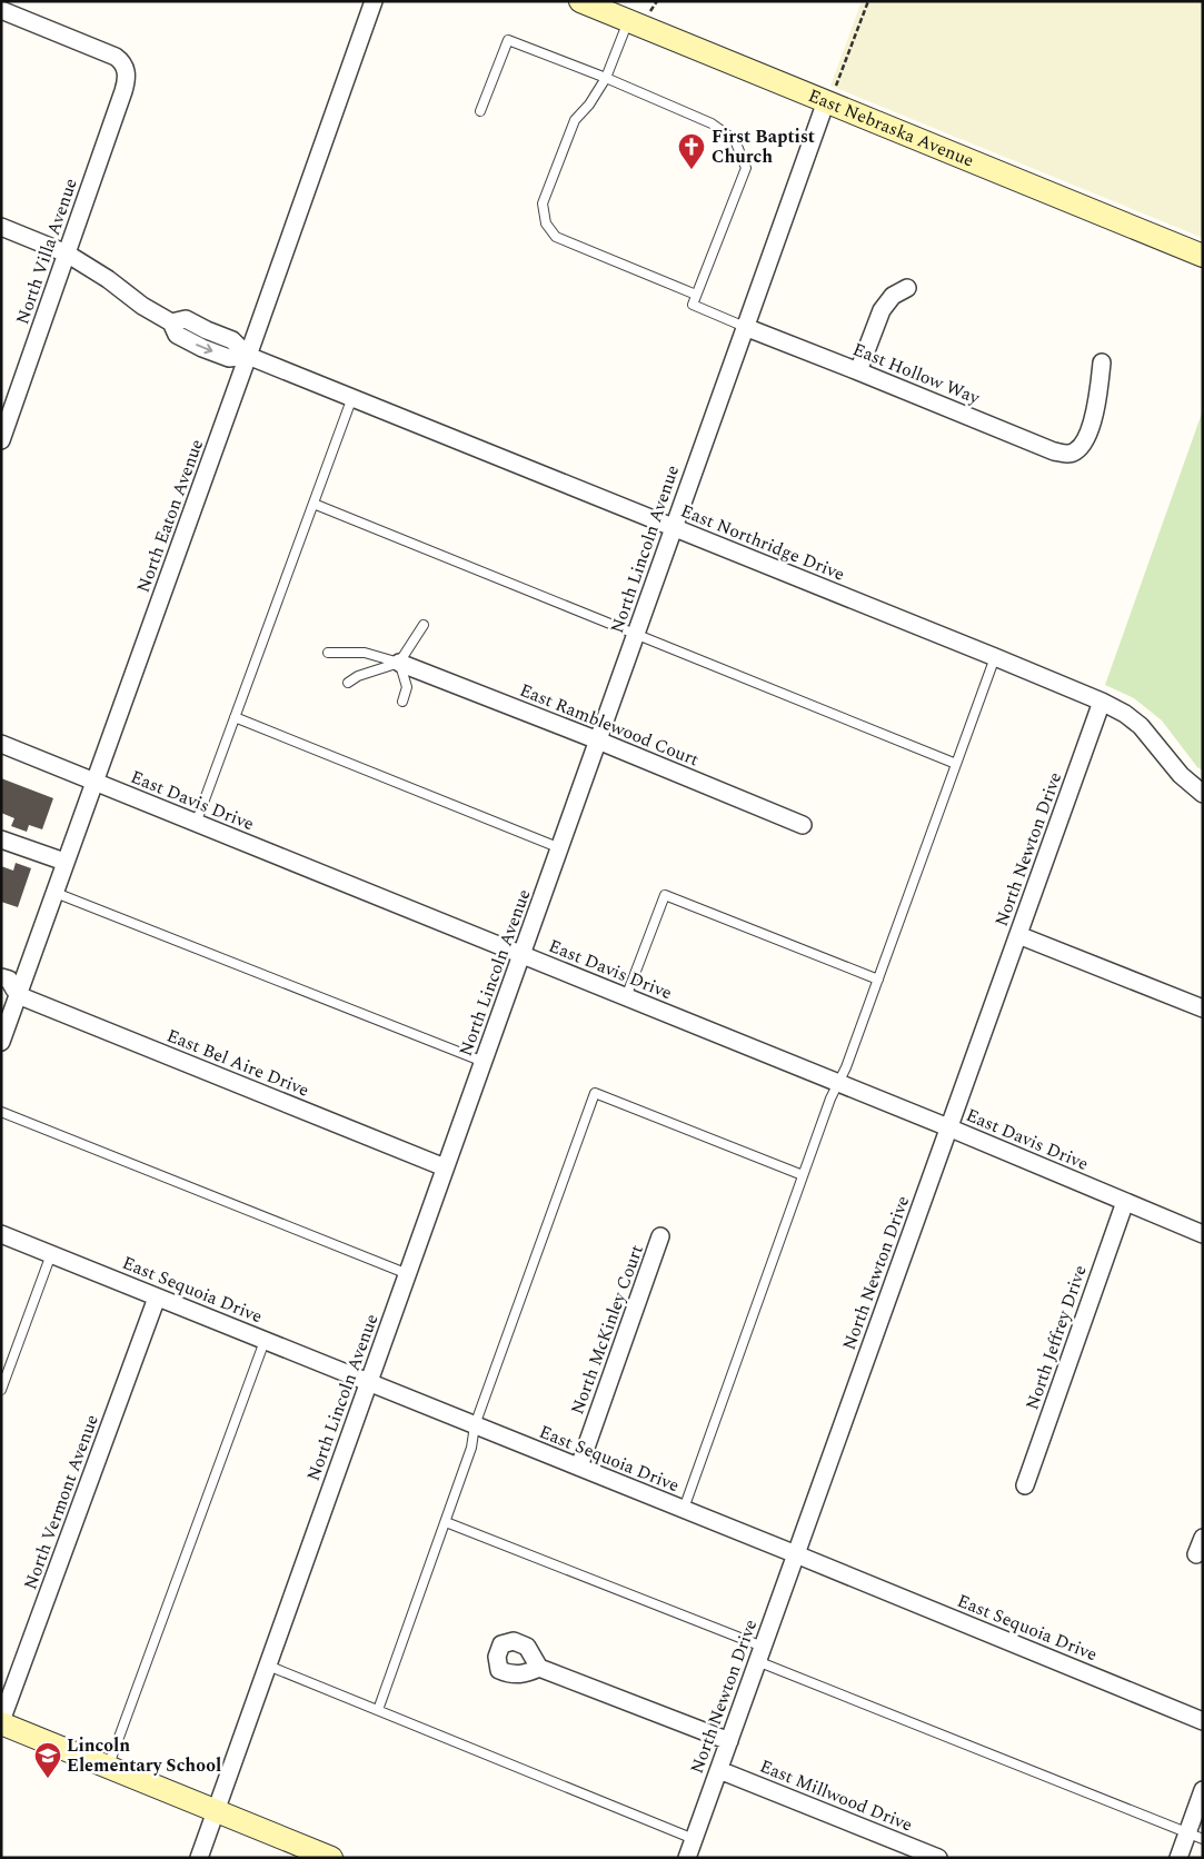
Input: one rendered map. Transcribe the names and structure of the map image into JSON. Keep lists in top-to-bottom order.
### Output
{
  "streets": {
    "street": [
      "East Nebraska Avenue",
      "North Villa Avenue",
      "East Hollow Way",
      "North Eaton Avenue",
      "East Northridge Drive",
      "North Lincoln Avenue",
      "East Ramblewood Court",
      "East Davis Drive",
      "North Newton Drive",
      "East Bel Aire Drive",
      "East Sequoia Drive",
      "North McKinley Court",
      "North Jeffrey Drive",
      "North Vermont Avenue",
      "East Millwood Drive"
    ]
  },
  "crossings": [
    ["East Nebraska Avenue", "North Lincoln Avenue"],
    ["North Villa Avenue", "East Northridge Drive"],
    ["East Hollow Way", "North Lincoln Avenue"],
    ["North Eaton Avenue", "East Northridge Drive"],
    ["North Eaton Avenue", "East Davis Drive"],
    ["North Eaton Avenue", "East Bel Aire Drive"],
    ["East Northridge Drive", "North Lincoln Avenue"],
    ["East Northridge Drive", "North Newton Drive"],
    ["North Lincoln Avenue", "East Ramblewood Court"],
    ["North Lincoln Avenue", "East Davis Drive"],
    ["North Lincoln Avenue", "East Bel Aire Drive"],
    ["North Lincoln Avenue", "East Sequoia Drive"],
    ["East Davis Drive", "North Newton Drive"],
    ["East Davis Drive", "North Jeffrey Drive"],
    ["North Newton Drive", "East Sequoia Drive"],
    ["North Newton Drive", "East Millwood Drive"],
    ["East Sequoia Drive", "North McKinley Court"],
    ["East Sequoia Drive", "North Vermont Avenue"]
  ],
  "places": {
    "church": ["First Baptist Church"],
    "school or university": ["Lincoln Elementary School"]
  }
}
